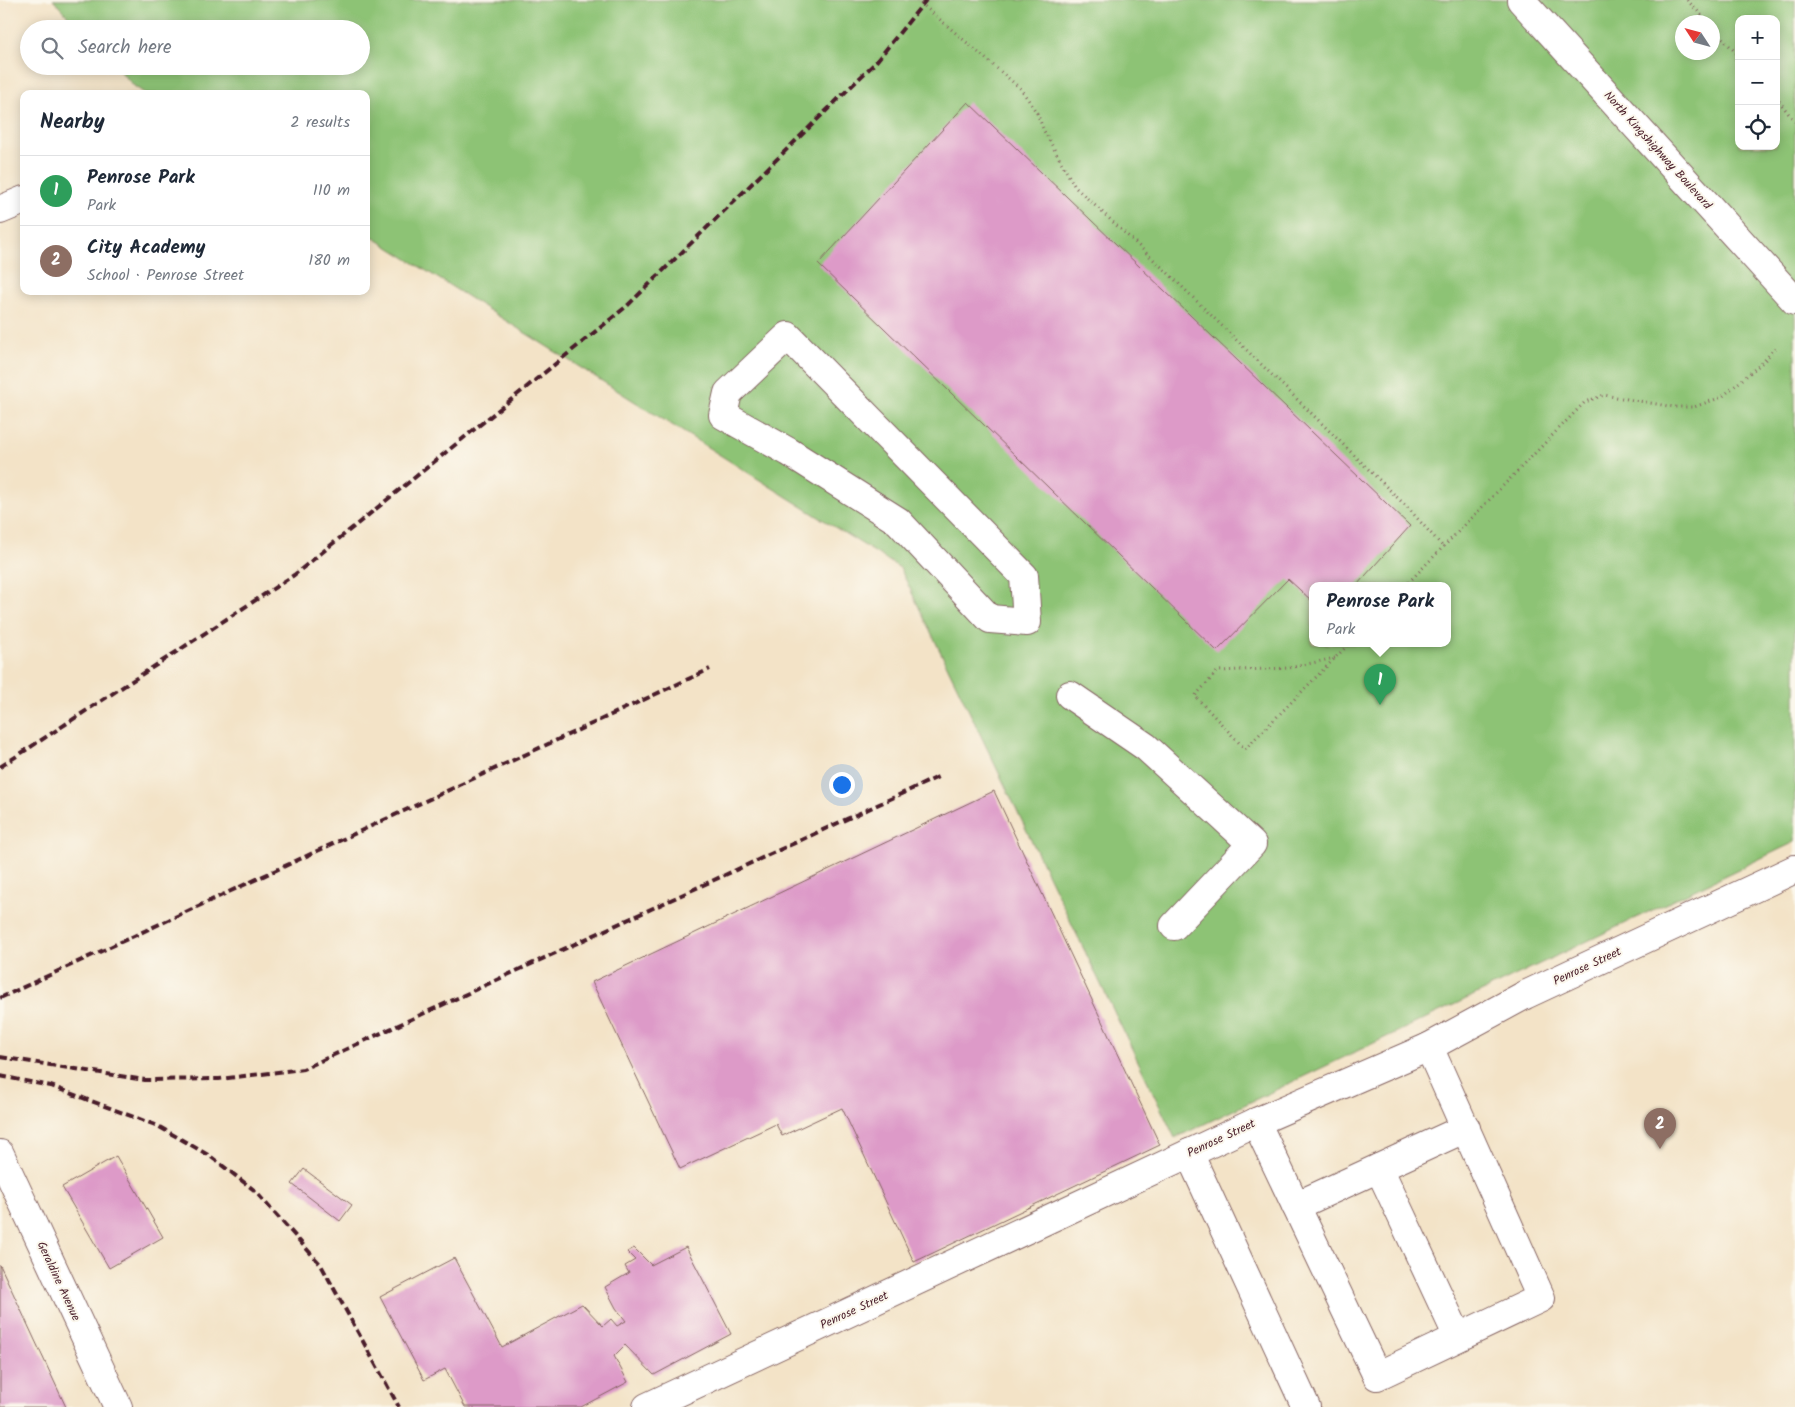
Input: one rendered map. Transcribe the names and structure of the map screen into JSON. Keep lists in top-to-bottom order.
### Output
{
  "streets": {
    "street": ["North Kingshighway Boulevard", "Penrose Street", "Geraldine Avenue"]
  },
  "north": "top left",
  "page": {
    "map_buttons": ["+", "−"],
    "search": "Search here",
    "heading": ["Nearby", "2 results"],
    "list": [
      {
        "mark": "1",
        "name": "Penrose Park",
        "note": "Park",
        "value": "110 m"
      },
      {
        "mark": "2",
        "name": "City Academy",
        "note": "School · Penrose Street",
        "value": "180 m"
      }
    ],
    "popup": ["Penrose Park", "Park"],
    "pins": ["1", "2"]
  }
}
